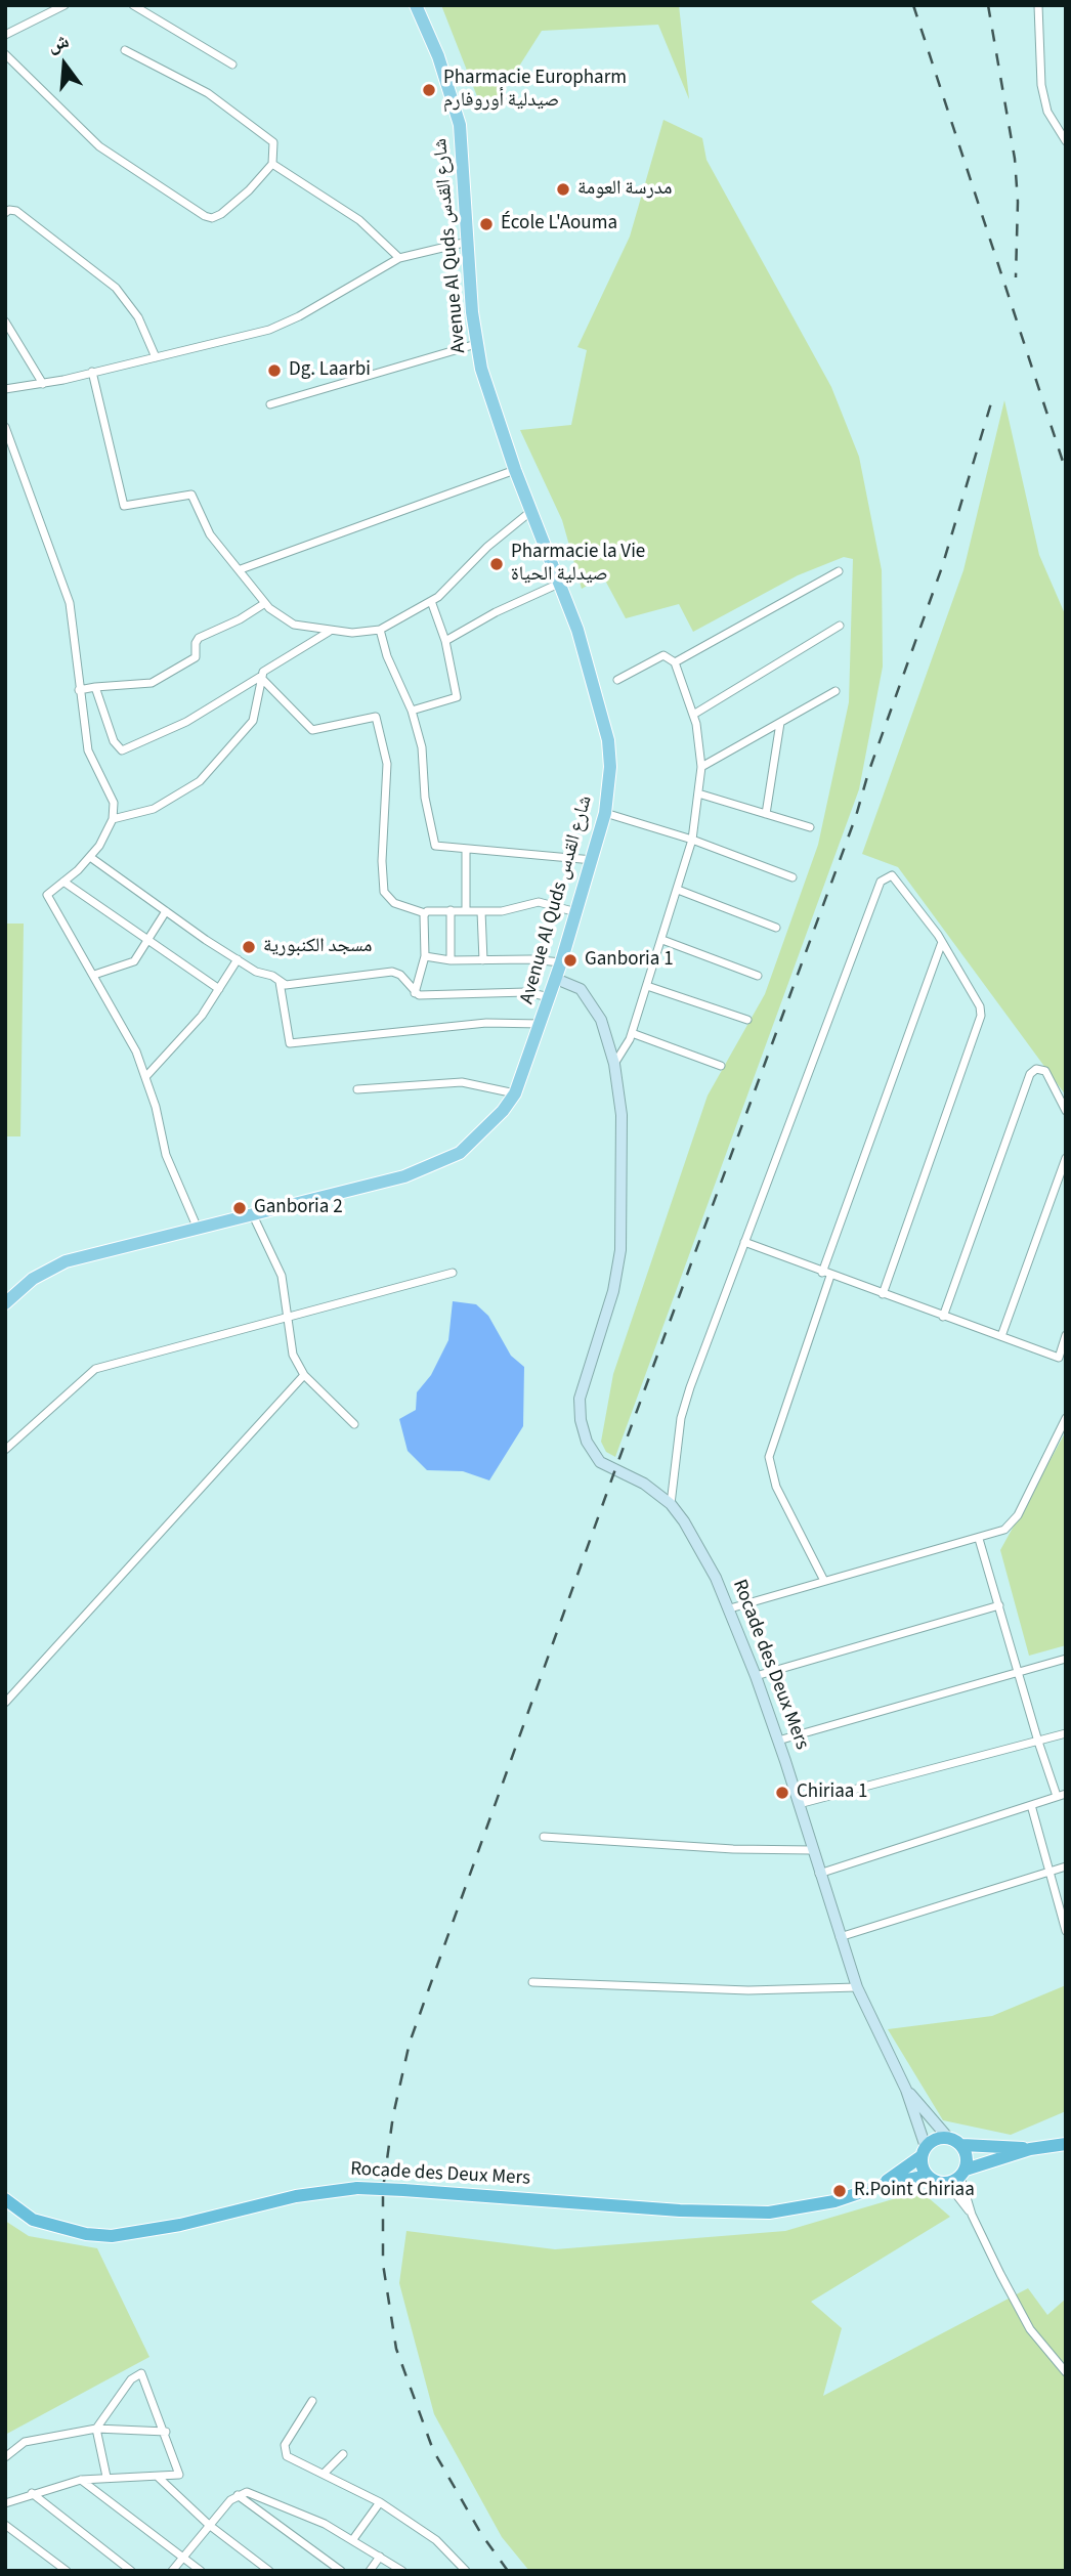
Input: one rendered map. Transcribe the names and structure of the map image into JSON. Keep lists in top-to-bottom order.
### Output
{
  "streets": {
    "highway": ["Rocade des Deux Mers"],
    "main road": ["Avenue Al Quds شارع القدس"]
  },
  "crossings": [
    ["Avenue Al Quds شارع القدس", "Rocade des Deux Mers"]
  ],
  "places": [
    "Pharmacie Europharm صيدلية أوروفارم",
    "مدرسة العومة",
    "École L'Aouma",
    "Dg. Laarbi",
    "Pharmacie la Vie صيدلية الحياة",
    "مسجد الكنبورية",
    "Ganboria 1",
    "Ganboria 2",
    "Chiriaa 1",
    "R.Point Chiriaa"
  ],
  "north": "top"
}
